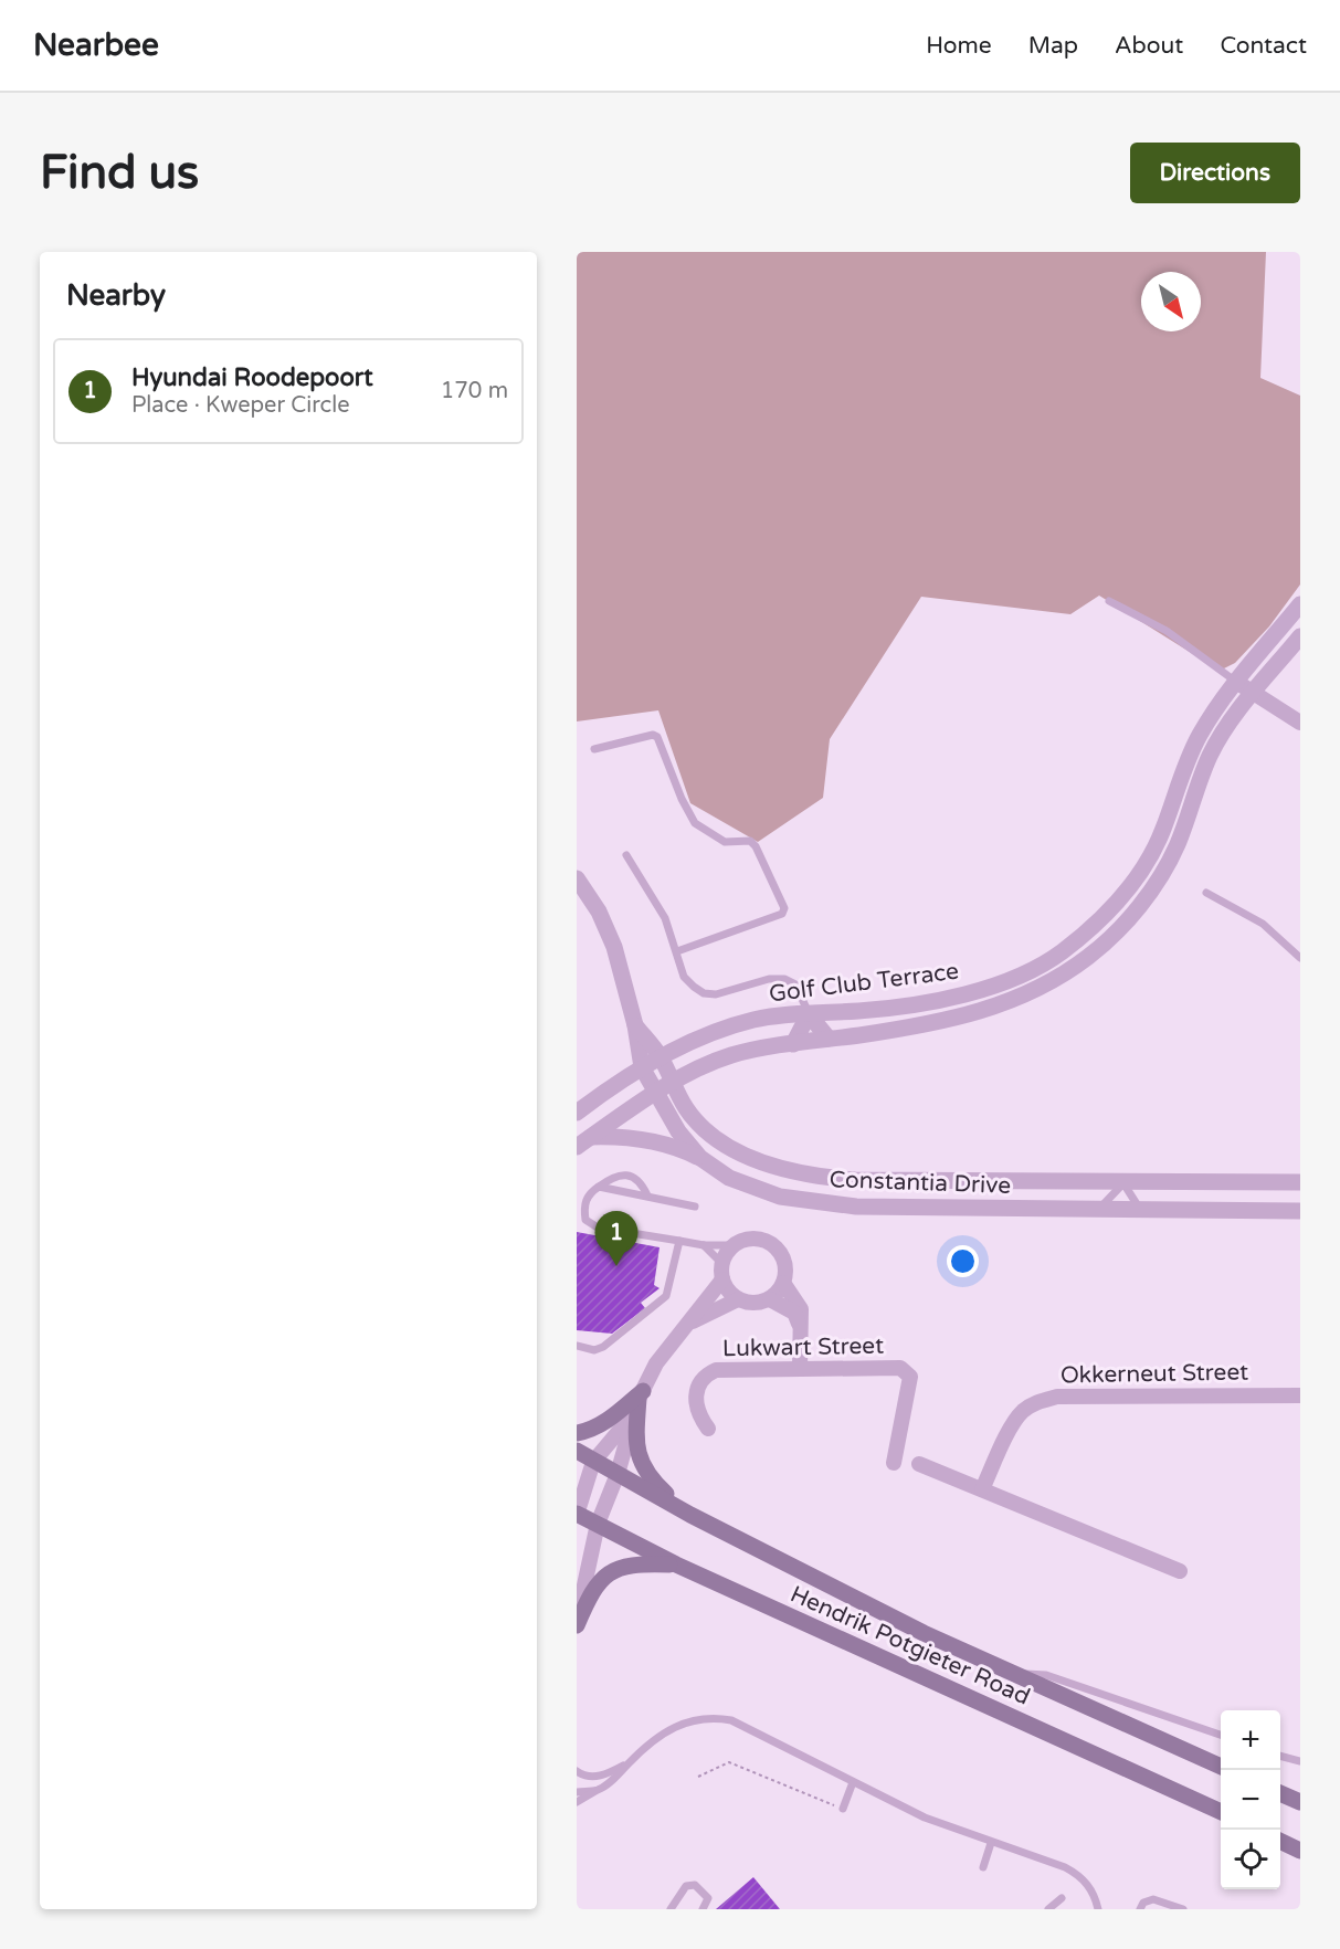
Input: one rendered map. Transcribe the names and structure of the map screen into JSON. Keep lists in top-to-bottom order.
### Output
{
  "streets": {
    "main road": ["Hendrik Potgieter Road"],
    "street": [
      "Golf Club Terrace",
      "Constantia Drive",
      "Lukwart Street",
      "Okkerneut Street"
    ]
  },
  "crossings": [
    ["Golf Club Terrace", "Constantia Drive"]
  ],
  "north": "bottom right",
  "page": {
    "header": "Nearbee",
    "nav": [
      "Home",
      "Map",
      "About",
      "Contact"
    ],
    "buttons": "Directions",
    "title": "Find us",
    "heading": "Nearby",
    "list": [
      {
        "mark": "1",
        "name": "Hyundai Roodepoort",
        "note": "Place · Kweper Circle",
        "value": "170 m"
      }
    ],
    "pins": "1",
    "map_buttons": ["+", "−"]
  }
}
